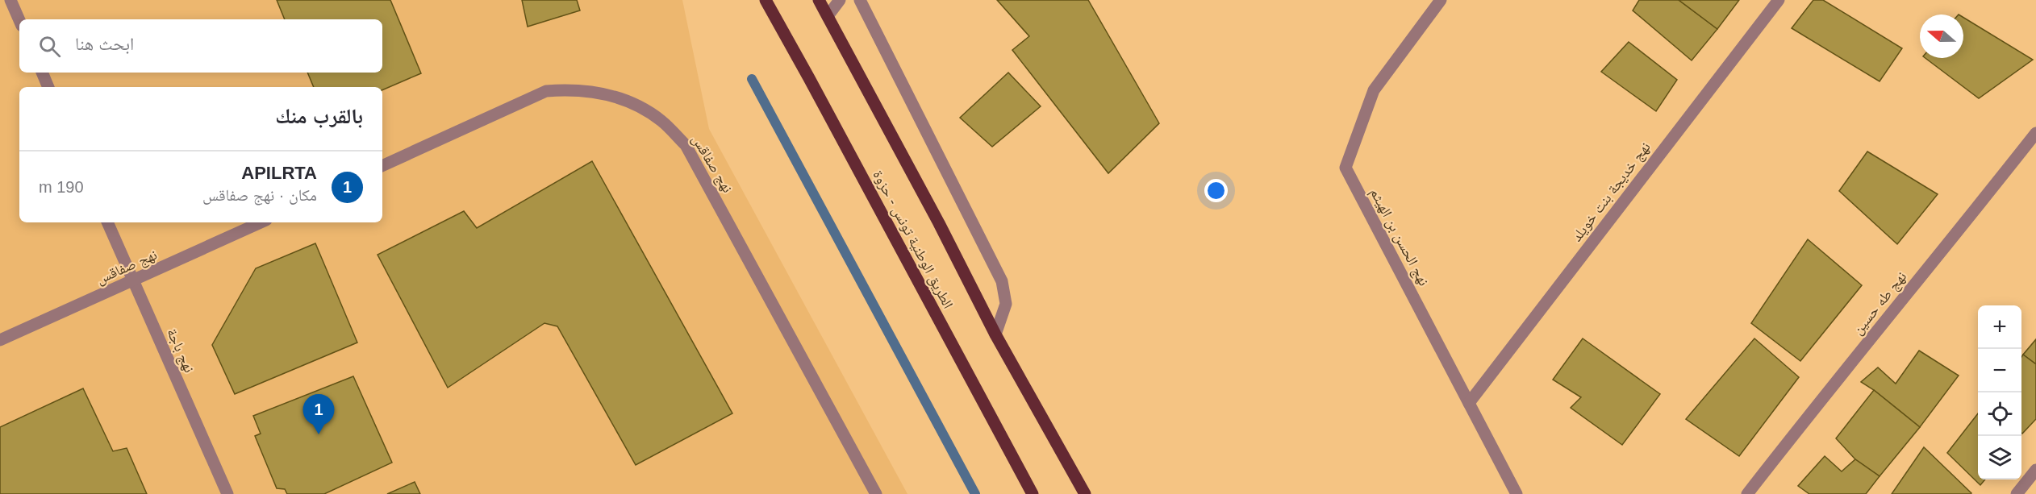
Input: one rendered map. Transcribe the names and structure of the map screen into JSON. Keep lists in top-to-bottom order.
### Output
{
  "streets": {
    "main road": ["الطريق الوطنية تونس - حزوة"],
    "street": [
      "نهج صفاقس",
      "نهج خديجة بنت خويلد",
      "نهج الحسن بن الهيثم",
      "نهج طه حسين",
      "نهج باجة"
    ]
  },
  "crossings": [
    ["نهج صفاقس", "نهج باجة"],
    ["نهج خديجة بنت خويلد", "نهج الحسن بن الهيثم"]
  ],
  "north": "left",
  "page": {
    "search": "ابحث هنا",
    "heading": "بالقرب منك",
    "list": [
      {
        "mark": "1",
        "name": "APILRTA",
        "note": "مكان · نهج صفاقس",
        "value": "190 m"
      }
    ],
    "map_buttons": ["+", "−"],
    "pins": "1"
  }
}
